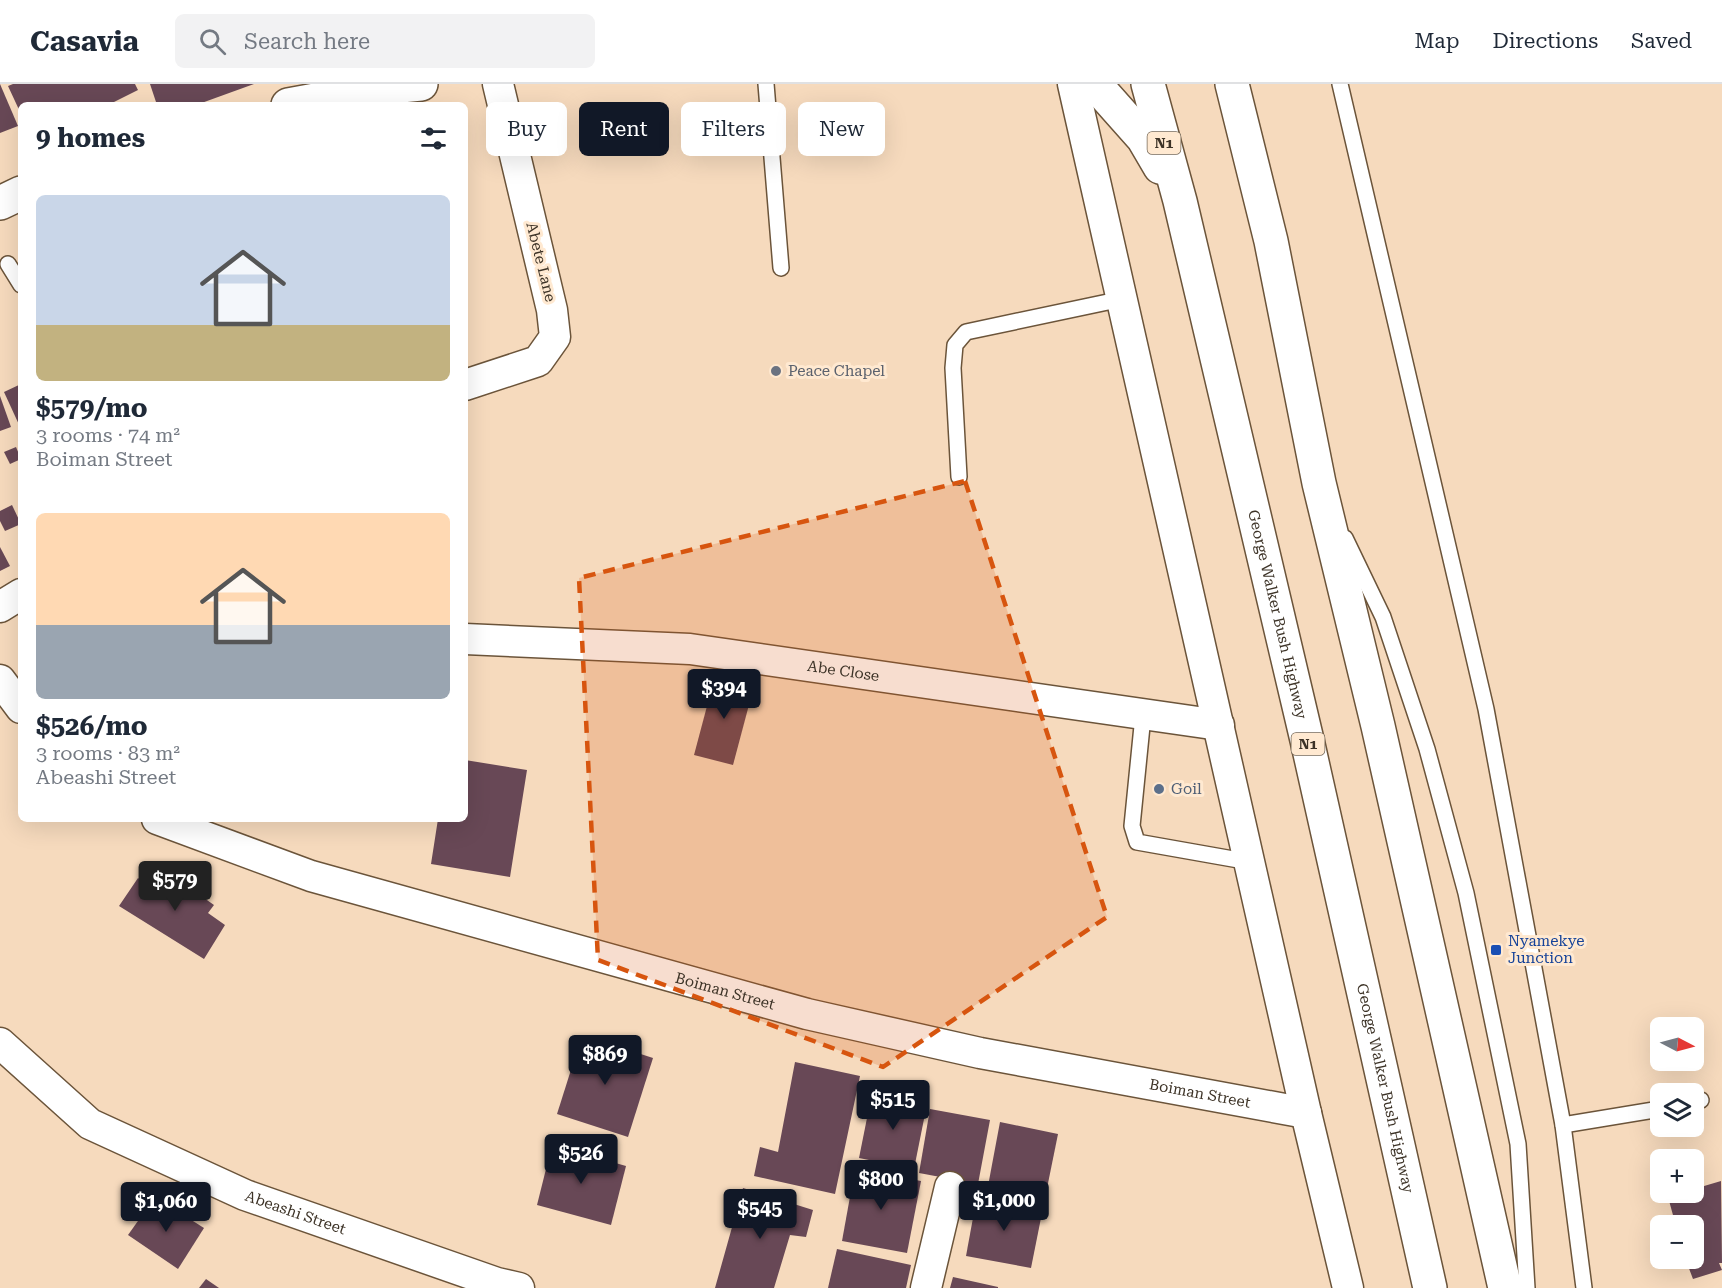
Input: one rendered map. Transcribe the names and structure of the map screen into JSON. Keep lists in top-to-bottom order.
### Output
{
  "streets": {
    "main road": ["N1", "George Walker Bush Highway"],
    "street": [
      "Abete Lane",
      "Abe Close",
      "Boiman Street",
      "Abeashi Street"
    ]
  },
  "places": {
    "other": ["Peace Chapel", "Goil"],
    "transit": ["Nyamekye Junction"]
  },
  "north": "right",
  "page": {
    "header": "Casavia",
    "search": "Search here",
    "nav": ["Map", "Directions", "Saved"],
    "chip": [
      "Buy",
      "Rent",
      "Filters",
      "New"
    ],
    "heading": "9 homes",
    "list": [
      {
        "name": "$579/mo",
        "note": "3 rooms · 74 m² · Boiman Street"
      },
      {
        "name": "$526/mo",
        "note": "3 rooms · 83 m² · Abeashi Street"
      }
    ],
    "price": [
      "$394",
      "$579",
      "$869",
      "$515",
      "$526",
      "$800",
      "$1,000",
      "$1,060",
      "$545"
    ],
    "map_buttons": ["+", "−"]
  }
}
